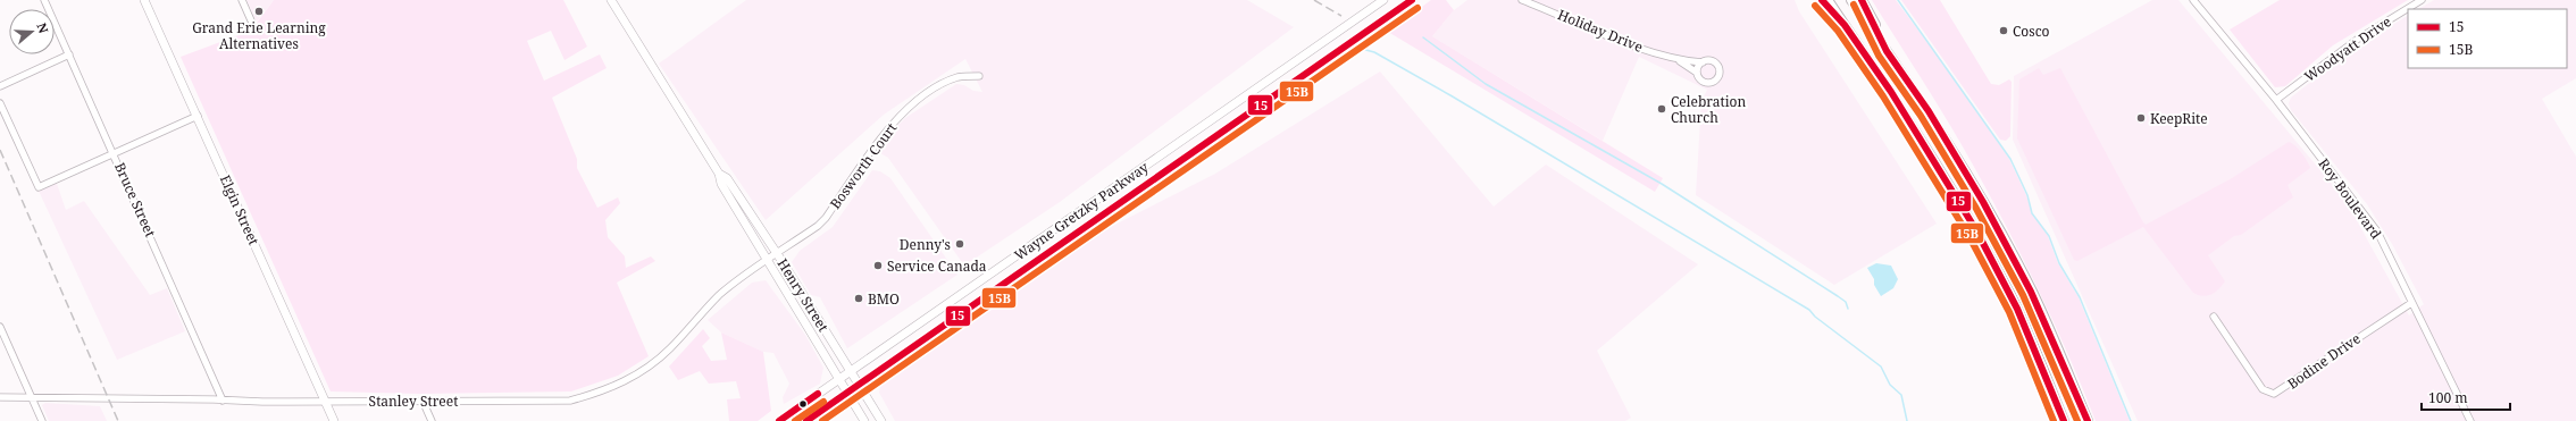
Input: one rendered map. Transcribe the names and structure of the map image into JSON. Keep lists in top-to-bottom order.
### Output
{
  "streets": {
    "main road": ["Elgin Street", "Wayne Gretzky Parkway", "Henry Street"],
    "street": [
      "Holiday Drive",
      "Woodyatt Drive",
      "Bosworth Court",
      "Roy Boulevard",
      "Bruce Street",
      "Bodine Drive",
      "Stanley Street"
    ]
  },
  "crossings": [
    ["Woodyatt Drive", "Roy Boulevard"],
    ["Bosworth Court", "Henry Street"],
    ["Bosworth Court", "Stanley Street"],
    ["Roy Boulevard", "Bodine Drive"],
    ["Bruce Street", "Stanley Street"],
    ["Elgin Street", "Stanley Street"],
    ["Wayne Gretzky Parkway", "Henry Street"],
    ["Henry Street", "Stanley Street"]
  ],
  "places": [
    "Grand Erie Learning Alternatives",
    "Cosco",
    "Celebration Church",
    "KeepRite",
    "Denny's",
    "Service Canada",
    "BMO"
  ],
  "lines": ["transit line 15", "transit line 15B"],
  "legend": ["15", "15B"],
  "scale_bar": "100 m",
  "north": "right"
}
